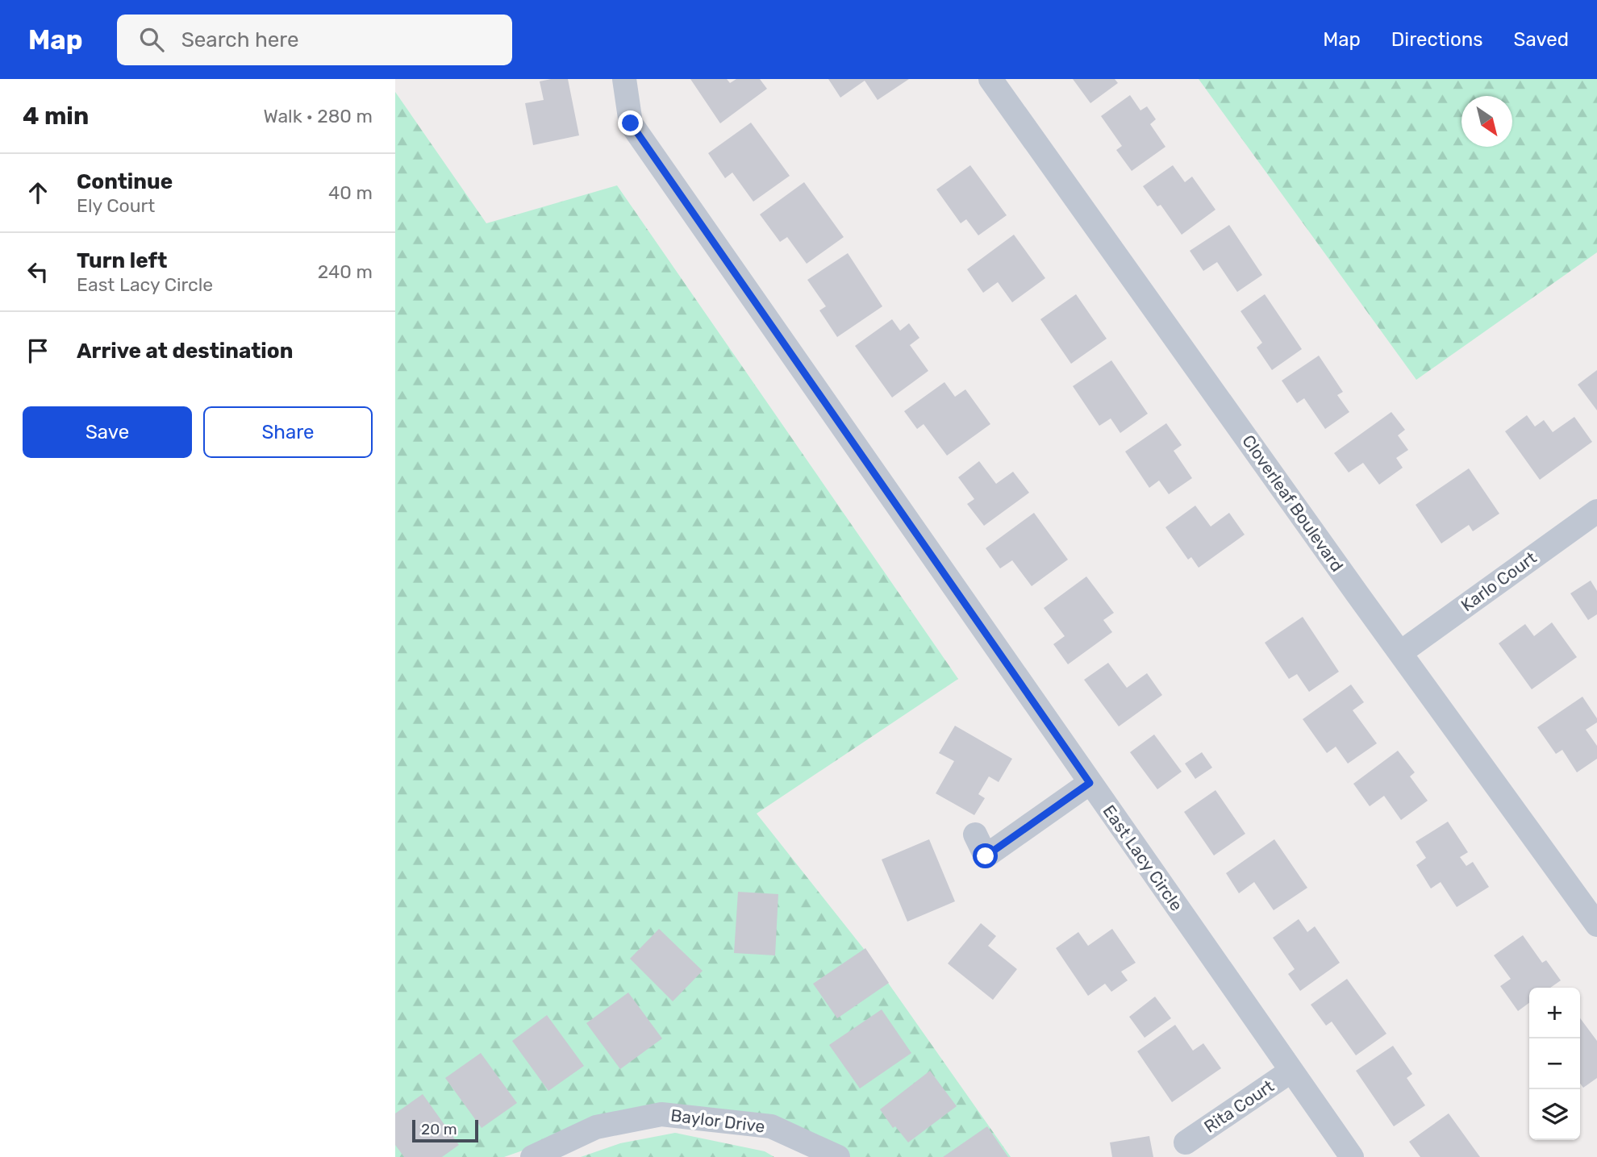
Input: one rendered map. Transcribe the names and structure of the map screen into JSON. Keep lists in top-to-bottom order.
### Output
{
  "streets": {
    "street": [
      "Cloverleaf Boulevard",
      "Karlo Court",
      "East Lacy Circle",
      "Rita Court",
      "Baylor Drive"
    ]
  },
  "crossings": [
    ["Cloverleaf Boulevard", "Karlo Court"],
    ["East Lacy Circle", "Rita Court"]
  ],
  "scale_bar": "20 m",
  "north": "bottom right",
  "page": {
    "header": "Map",
    "search": "Search here",
    "nav": ["Map", "Directions", "Saved"],
    "heading": ["4 min", "Walk · 280 m"],
    "list": [
      ["Continue", "Ely Court", "40 m"],
      ["Turn left", "East Lacy Circle", "240 m"],
      "Arrive at destination"
    ],
    "buttons": ["Save", "Share"],
    "map_buttons": ["+", "−"],
    "scale": "20 m"
  }
}
